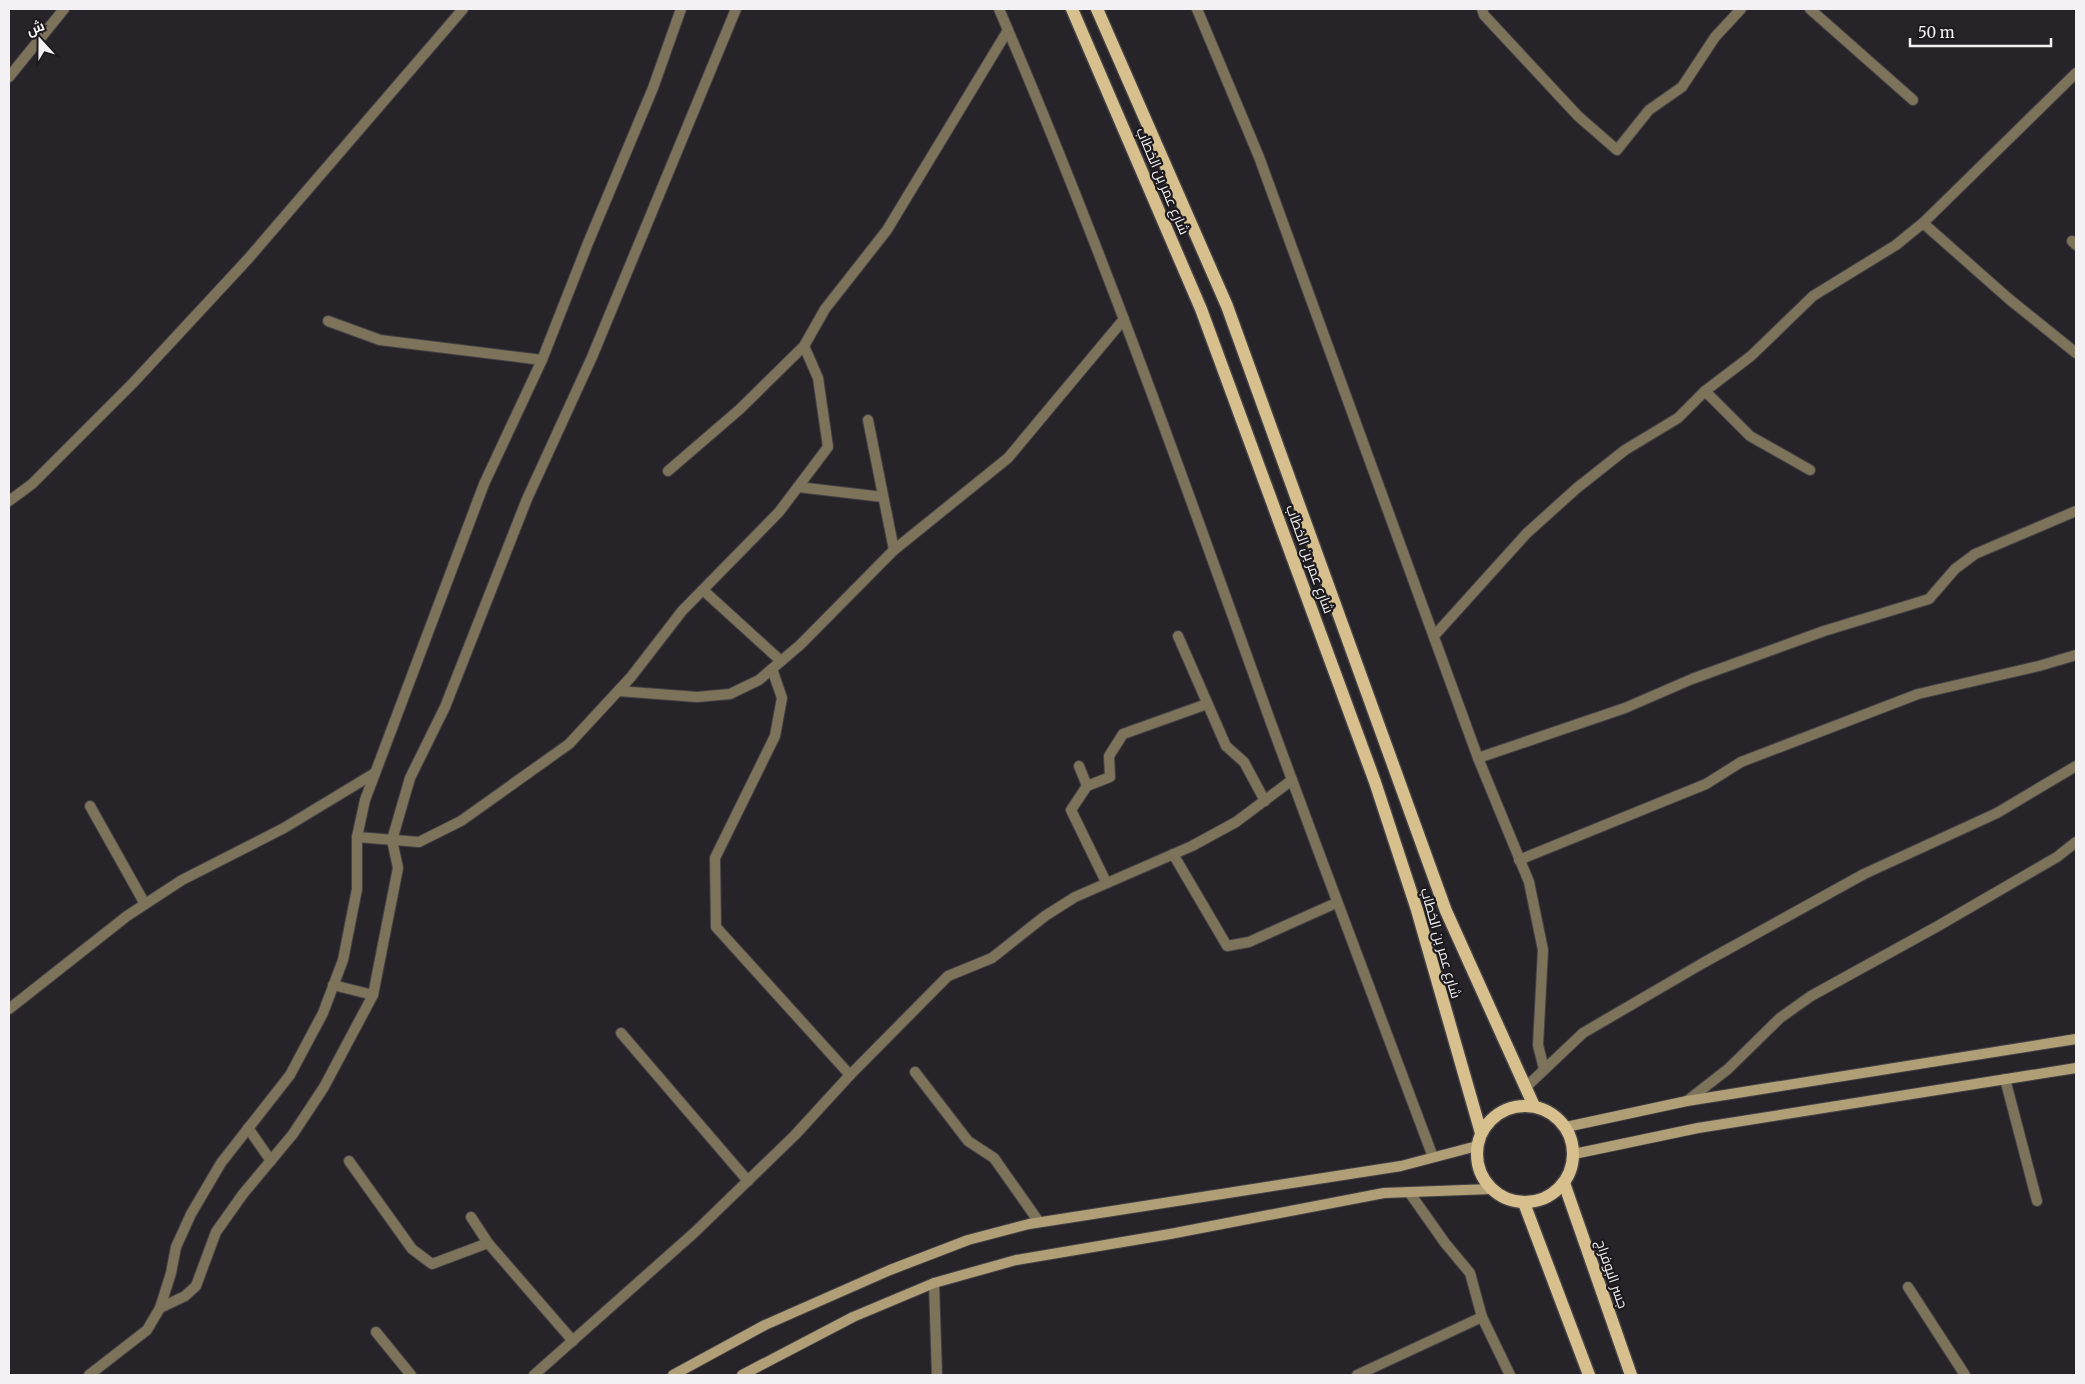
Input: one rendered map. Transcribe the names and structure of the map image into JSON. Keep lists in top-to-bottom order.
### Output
{
  "streets": {
    "main road": ["شارع عمر بن الخطاب", "جسر البوفراج"]
  },
  "crossings": [
    ["شارع عمر بن الخطاب", "جسر البوفراج"]
  ],
  "scale_bar": "50 m",
  "north": "top"
}
